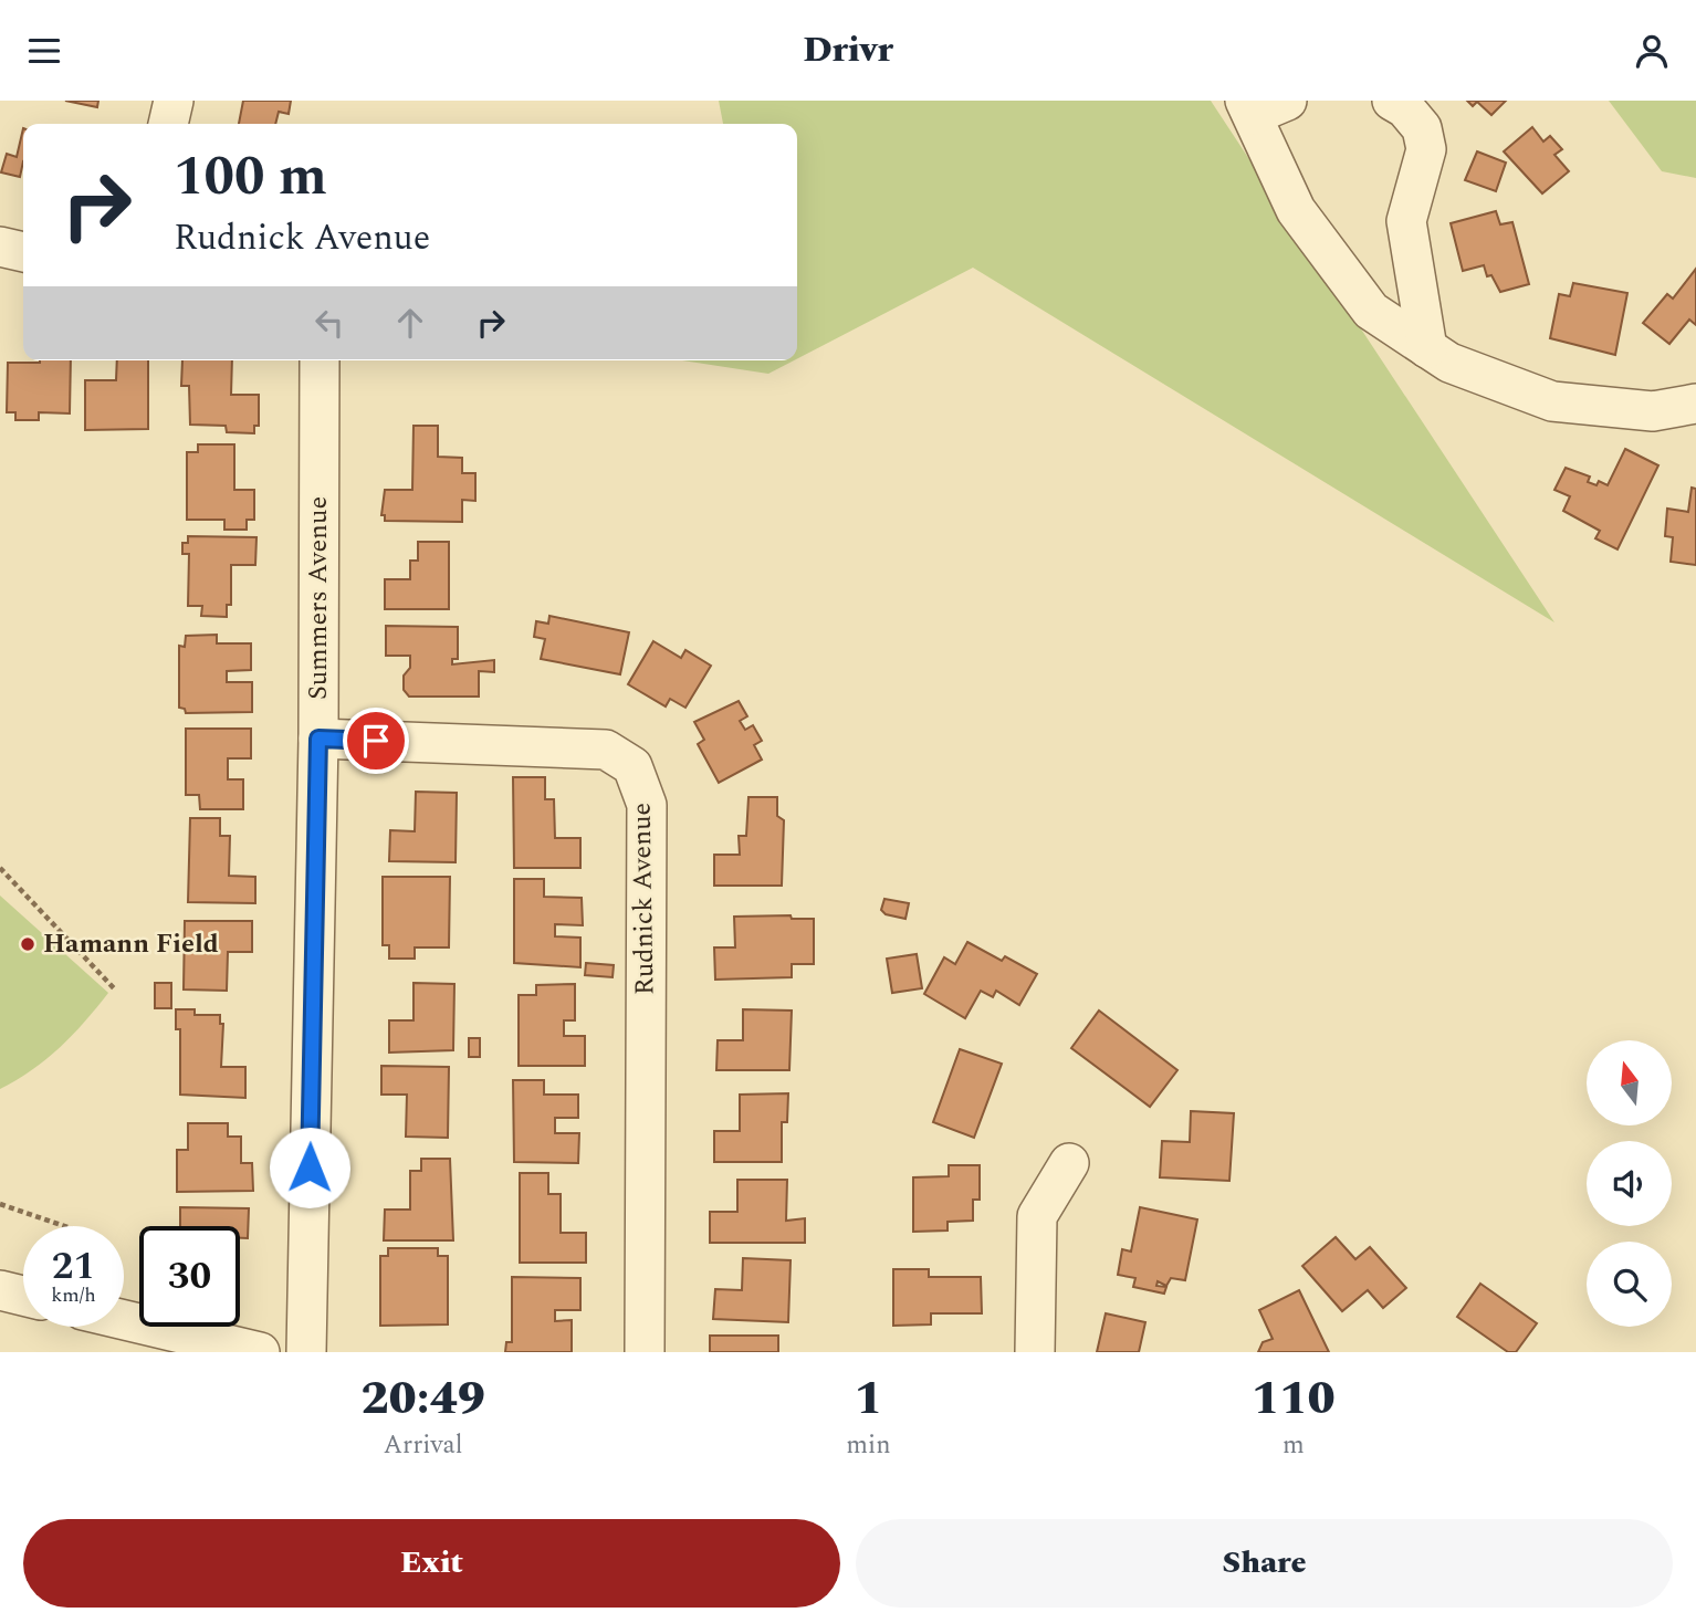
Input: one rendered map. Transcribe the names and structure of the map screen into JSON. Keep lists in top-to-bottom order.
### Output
{
  "streets": {
    "street": ["Summers Avenue", "Rudnick Avenue"]
  },
  "crossings": [
    ["Summers Avenue", "Rudnick Avenue"]
  ],
  "places": ["Hamann Field"],
  "north": "top",
  "page": {
    "header": "Drivr",
    "turn": ["100 m", "Rudnick Avenue"],
    "speed": "21 km/h",
    "limit": "30",
    "eta": [
      "20:49",
      "Arrival",
      "1",
      "min",
      "110",
      "m"
    ],
    "buttons": ["Exit", "Share"]
  }
}
